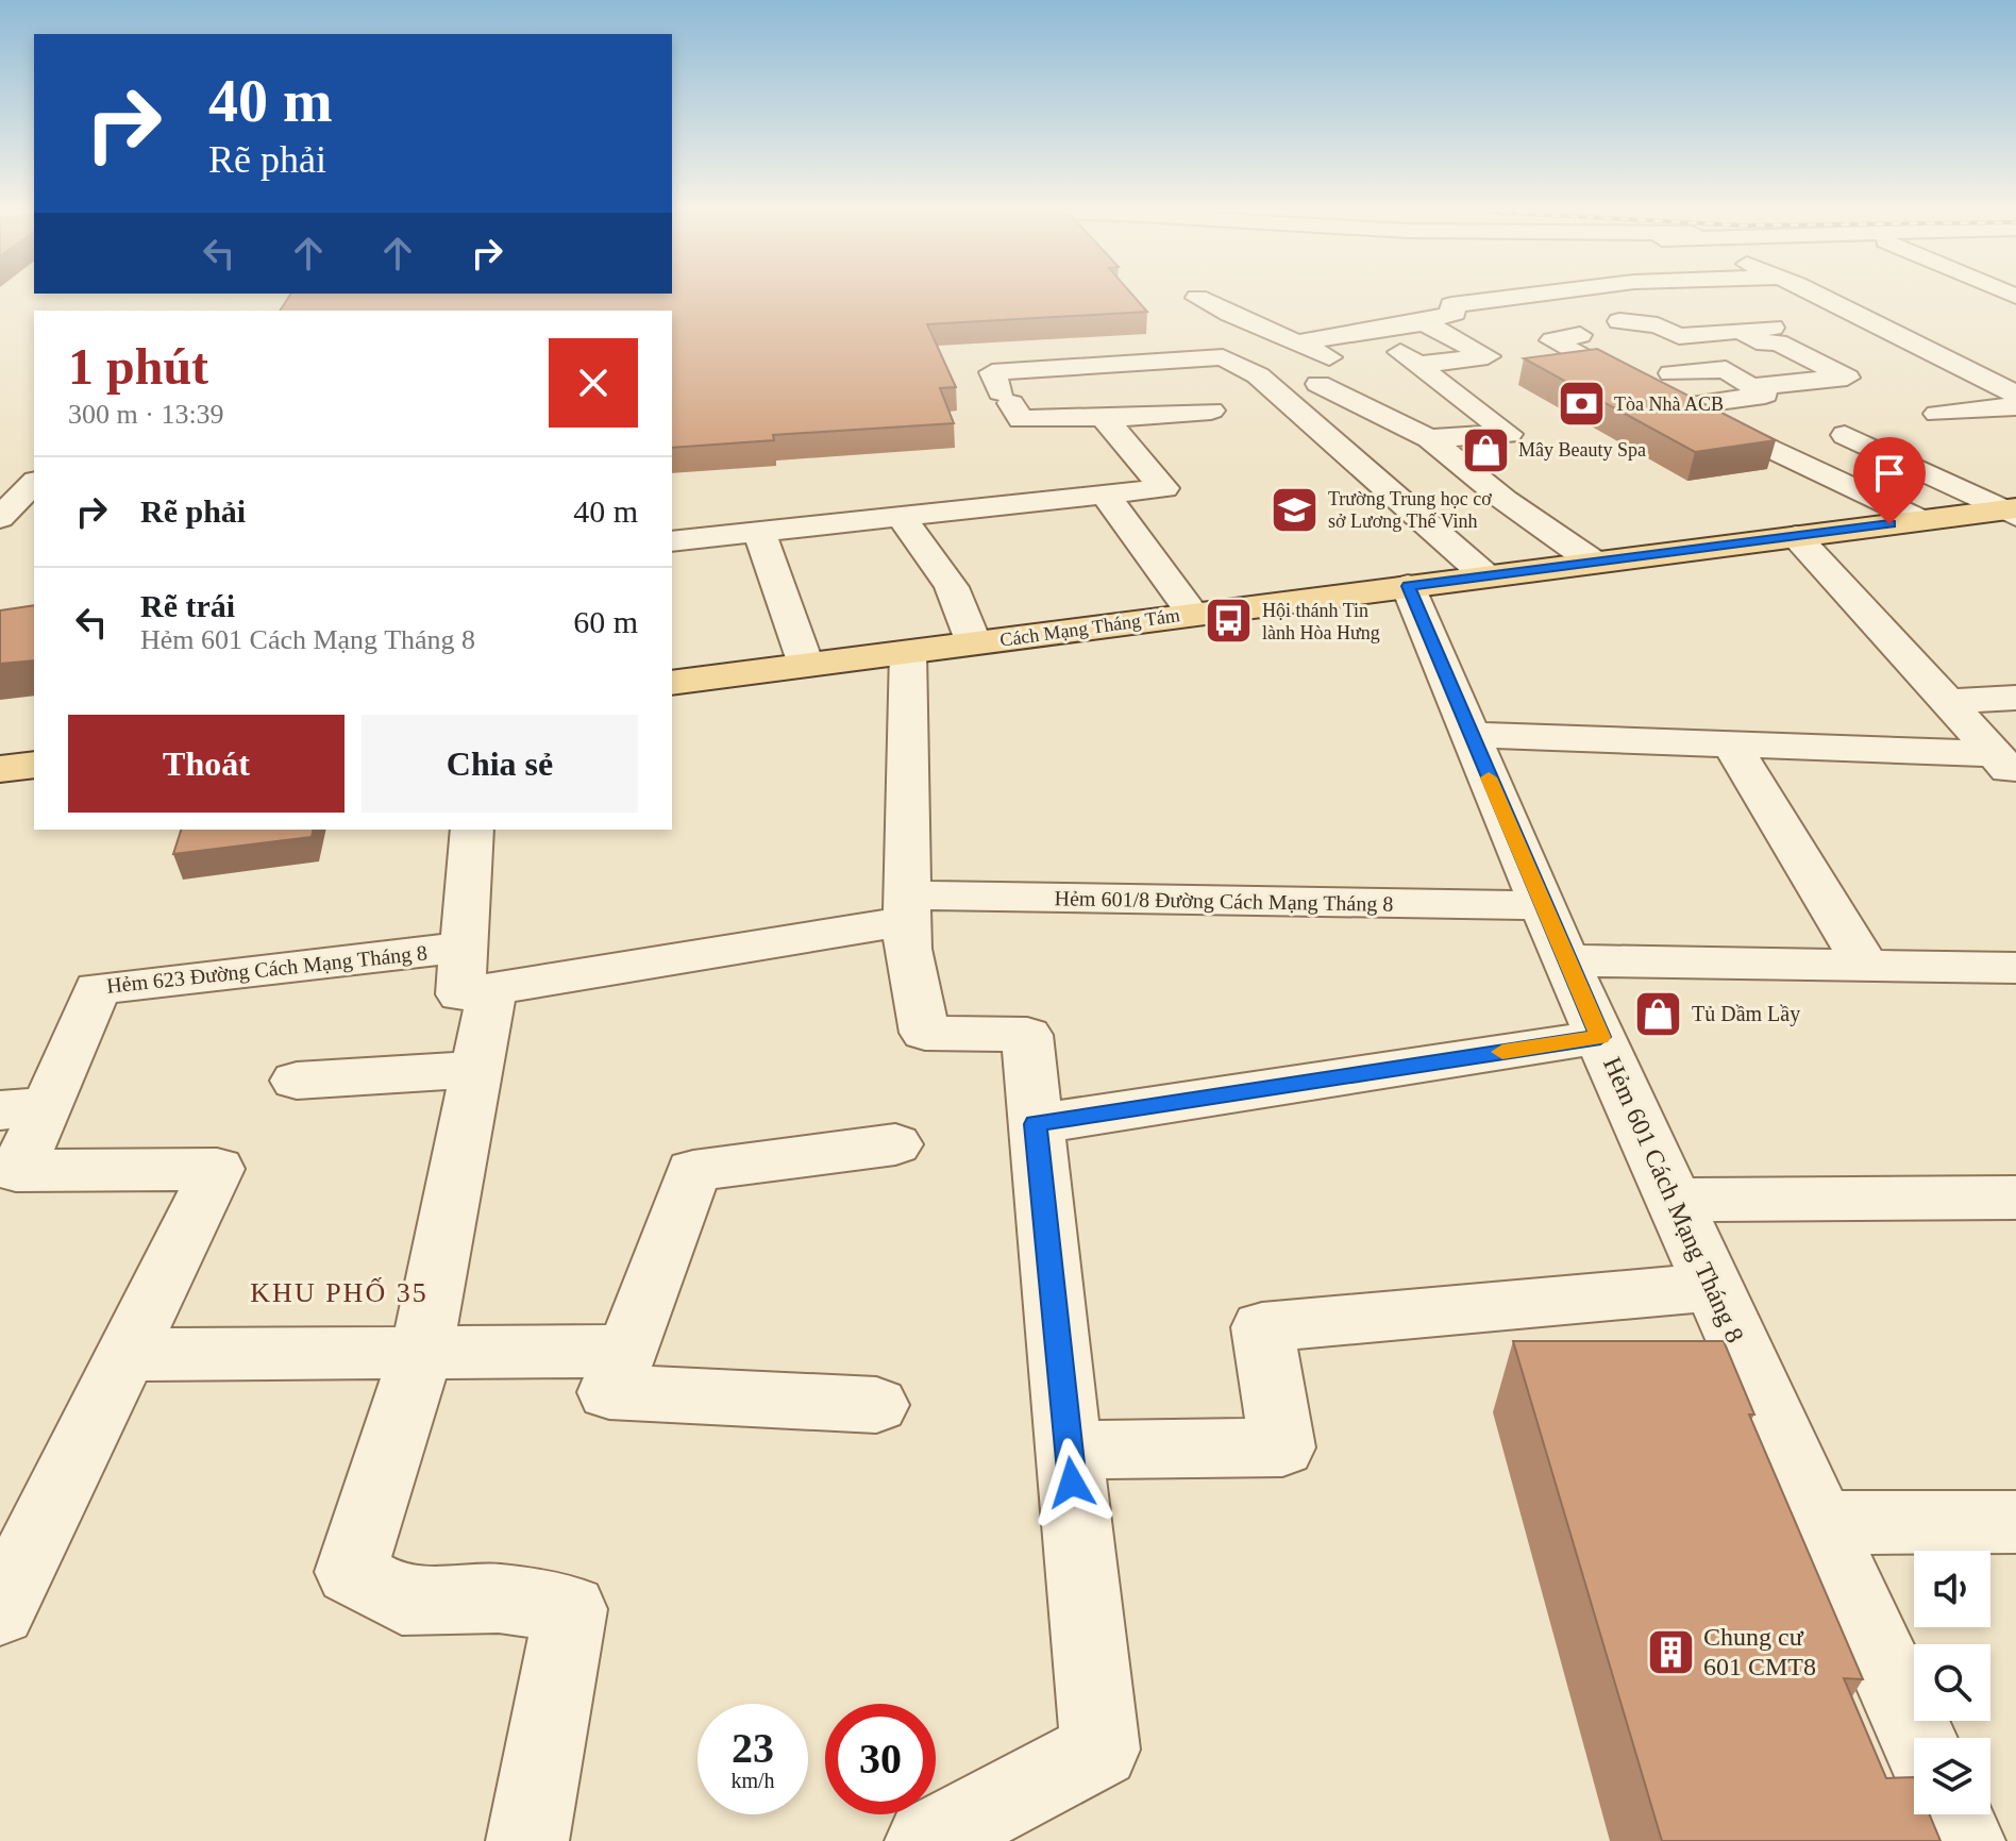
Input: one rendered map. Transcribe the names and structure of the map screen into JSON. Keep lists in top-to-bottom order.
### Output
{
  "streets": {
    "main road": ["Cách Mạng Tháng Tám"],
    "street": ["Hẻm 601/8 Đường Cách Mạng Tháng 8", "Hẻm 623 Đường Cách Mạng Tháng 8", "Hẻm 601 Cách Mạng Tháng 8"]
  },
  "crossings": [
    ["Cách Mạng Tháng Tám", "Hẻm 601 Cách Mạng Tháng 8"],
    ["Hẻm 601/8 Đường Cách Mạng Tháng 8", "Hẻm 623 Đường Cách Mạng Tháng 8"],
    ["Hẻm 601/8 Đường Cách Mạng Tháng 8", "Hẻm 601 Cách Mạng Tháng 8"]
  ],
  "districts": ["KHU PHỐ 35"],
  "places": {
    "bank": ["Tòa Nhà ACB"],
    "shop": ["Mây Beauty Spa", "Tủ Dầm Lầy"],
    "school or university": ["Trường Trung học cơ sở Lương Thế Vinh"],
    "bus stop": ["Hội thánh Tin lành Hòa Hưng"],
    "building": ["Chung cư 601 CMT8"]
  },
  "page": {
    "turn": ["40 m", "Rẽ phải"],
    "heading": ["1 phút", "300 m · 13:39"],
    "list": [
      {
        "name": "Rẽ phải",
        "value": "40 m"
      },
      {
        "name": "Rẽ trái",
        "note": "Hẻm 601 Cách Mạng Tháng 8",
        "value": "60 m"
      }
    ],
    "buttons": ["Thoát", "Chia sẻ"],
    "speed": "23 km/h",
    "limit": "30"
  }
}
